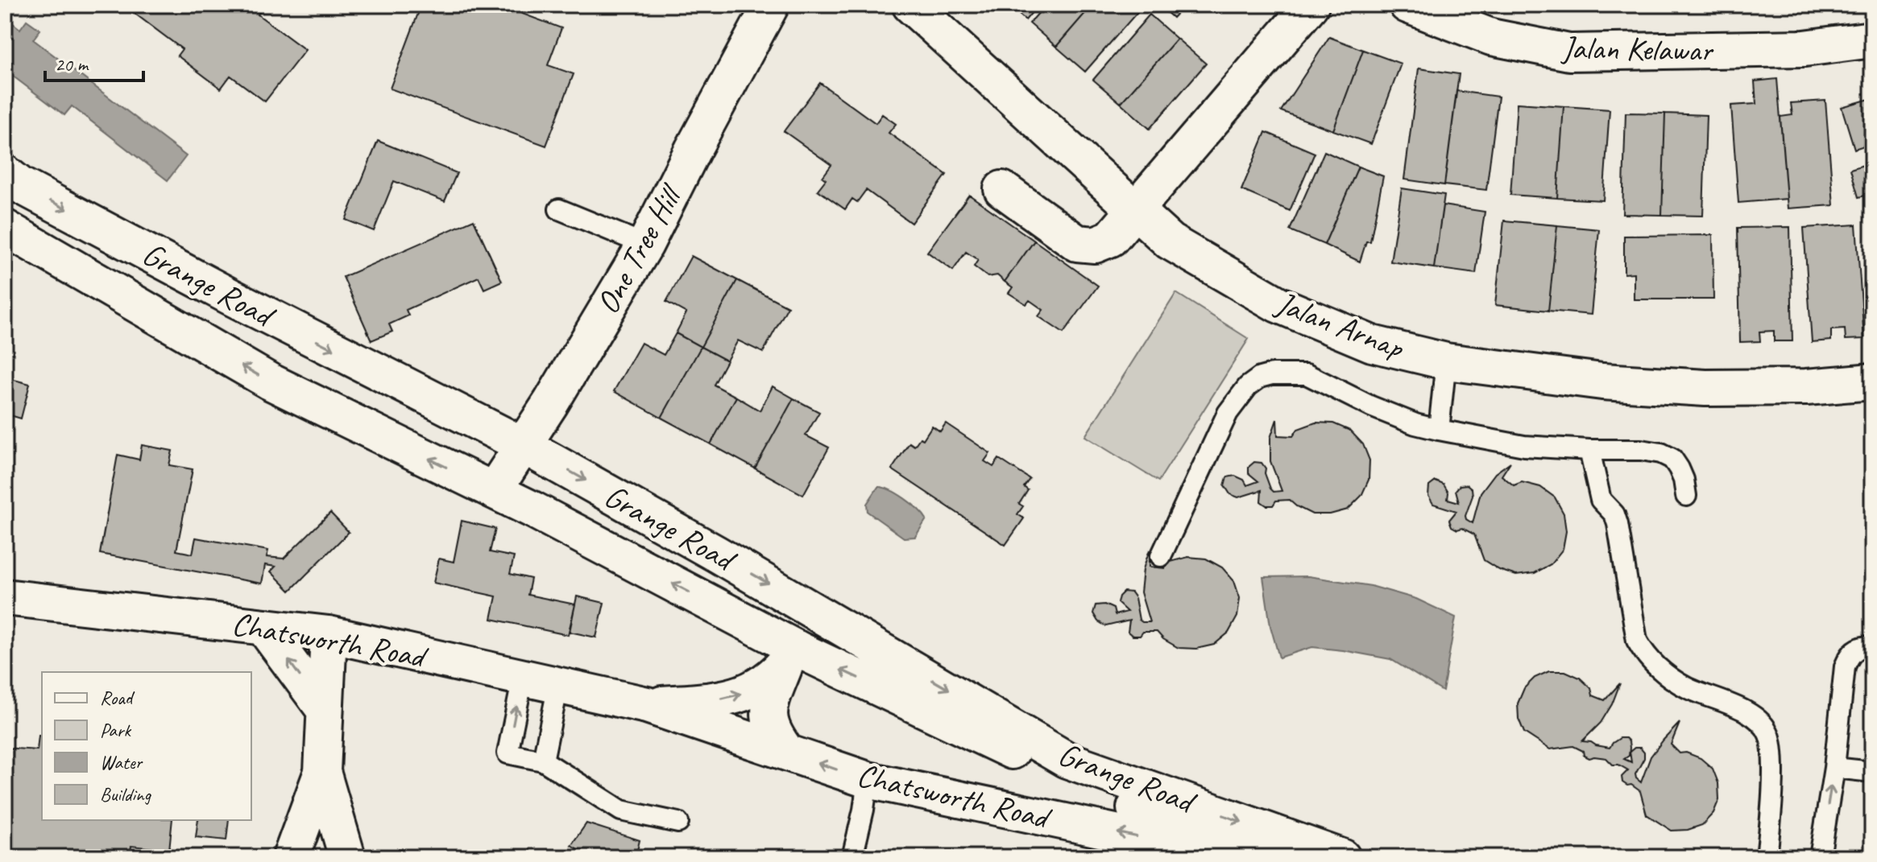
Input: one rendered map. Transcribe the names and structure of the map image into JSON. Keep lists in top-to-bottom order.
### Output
{
  "streets": {
    "street": [
      "Jalan Kelawar",
      "One Tree Hill",
      "Grange Road",
      "Jalan Arnap",
      "Chatsworth Road"
    ]
  },
  "crossings": [
    ["One Tree Hill", "Grange Road"],
    ["Grange Road", "Chatsworth Road"]
  ],
  "legend": [
    "Road",
    "Park",
    "Water",
    "Building"
  ],
  "scale_bar": "20 m"
}
